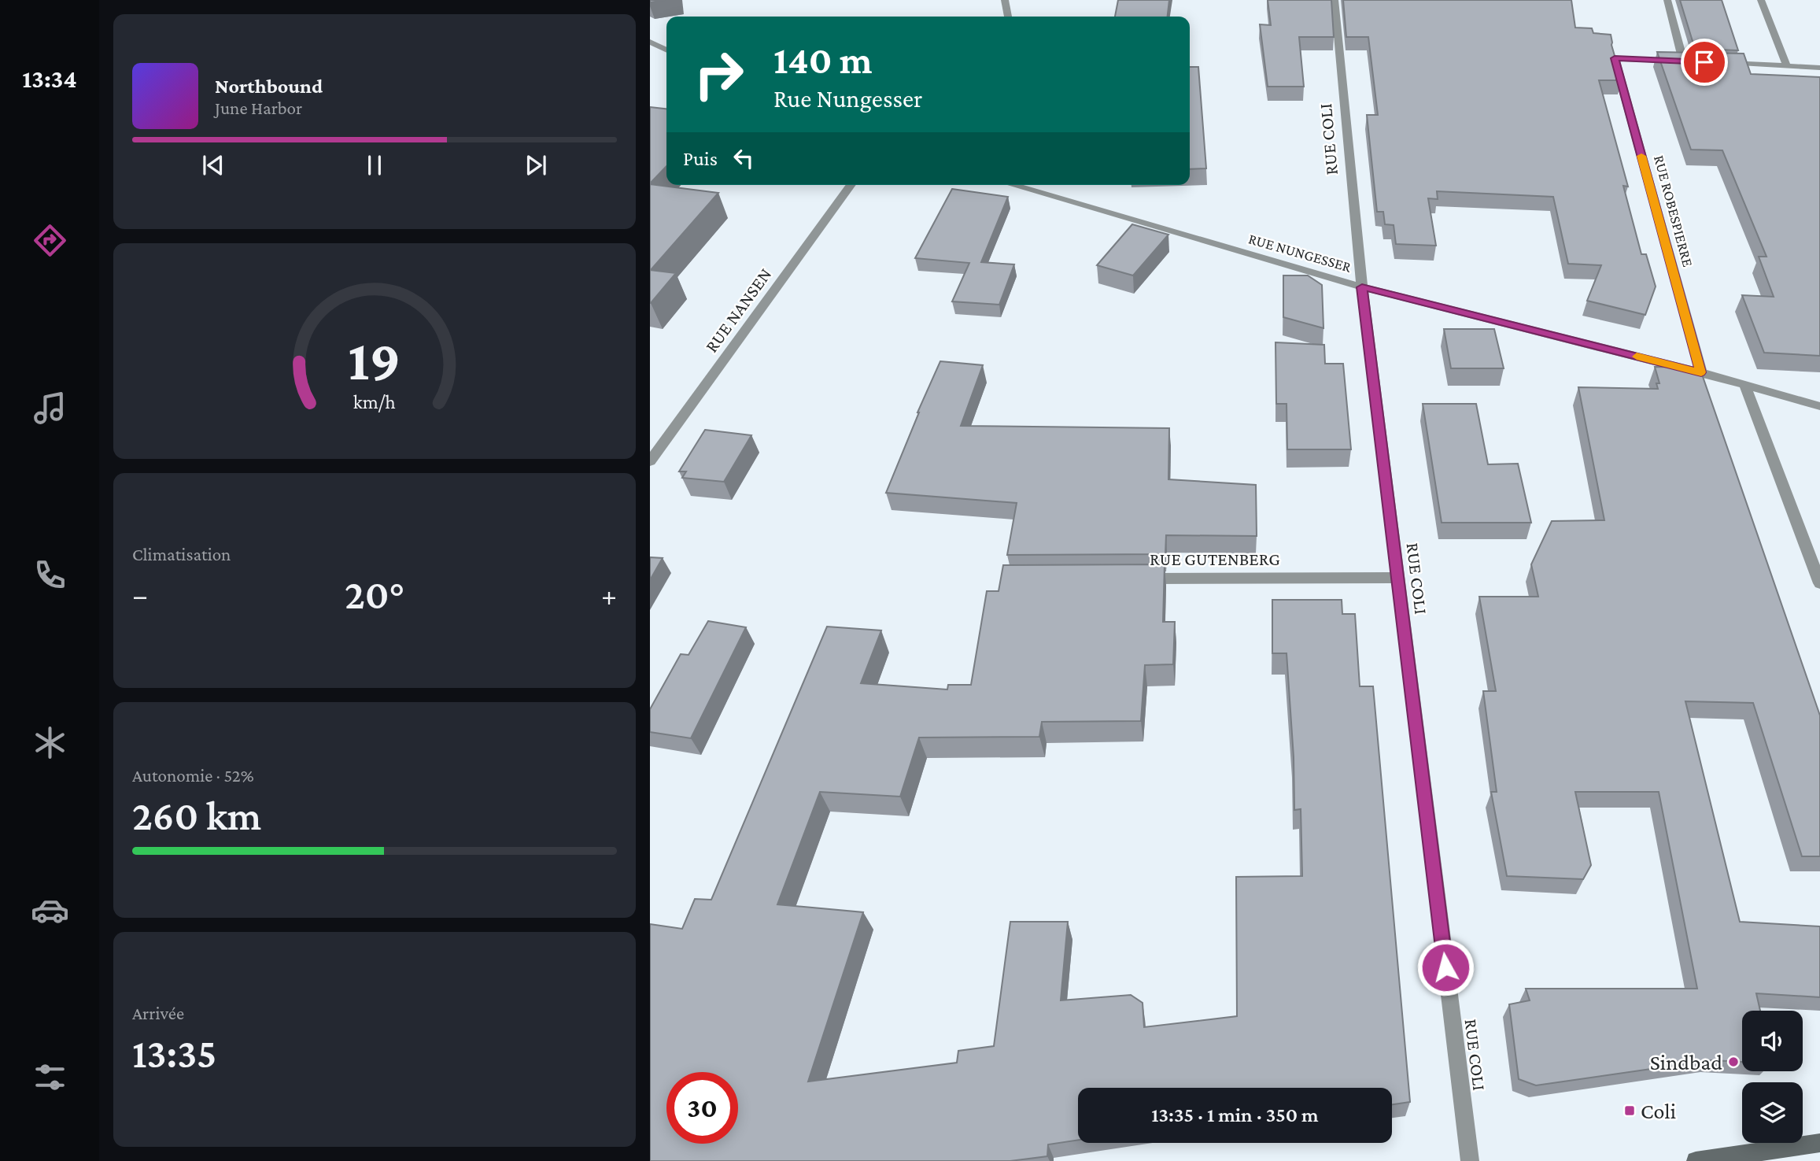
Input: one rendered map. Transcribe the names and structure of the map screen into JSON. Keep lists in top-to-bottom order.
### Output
{
  "streets": {
    "street": [
      "RUE COLI",
      "RUE ROBESPIERRE",
      "RUE NUNGESSER",
      "RUE NANSEN",
      "RUE GUTENBERG"
    ]
  },
  "crossings": [
    ["RUE COLI", "RUE NUNGESSER"],
    ["RUE COLI", "RUE GUTENBERG"],
    ["RUE ROBESPIERRE", "RUE NUNGESSER"]
  ],
  "places": {
    "other": ["Sindbad"],
    "transit": ["Coli"]
  },
  "page": {
    "tabs": "13:34",
    "turn": ["140 m", "Rue Nungesser"],
    "song": ["Northbound", "June Harbor"],
    "then": "Puis",
    "tile": [
      "Climatisation",
      ["Autonomie · 52%", "260 km"],
      ["Arrivée", "13:35"]
    ],
    "heat": ["−", "20°", "+"],
    "limit": "30",
    "trip": "13:35 · 1 min · 350 m",
    "gauge": ["19", "km/h"]
  }
}
